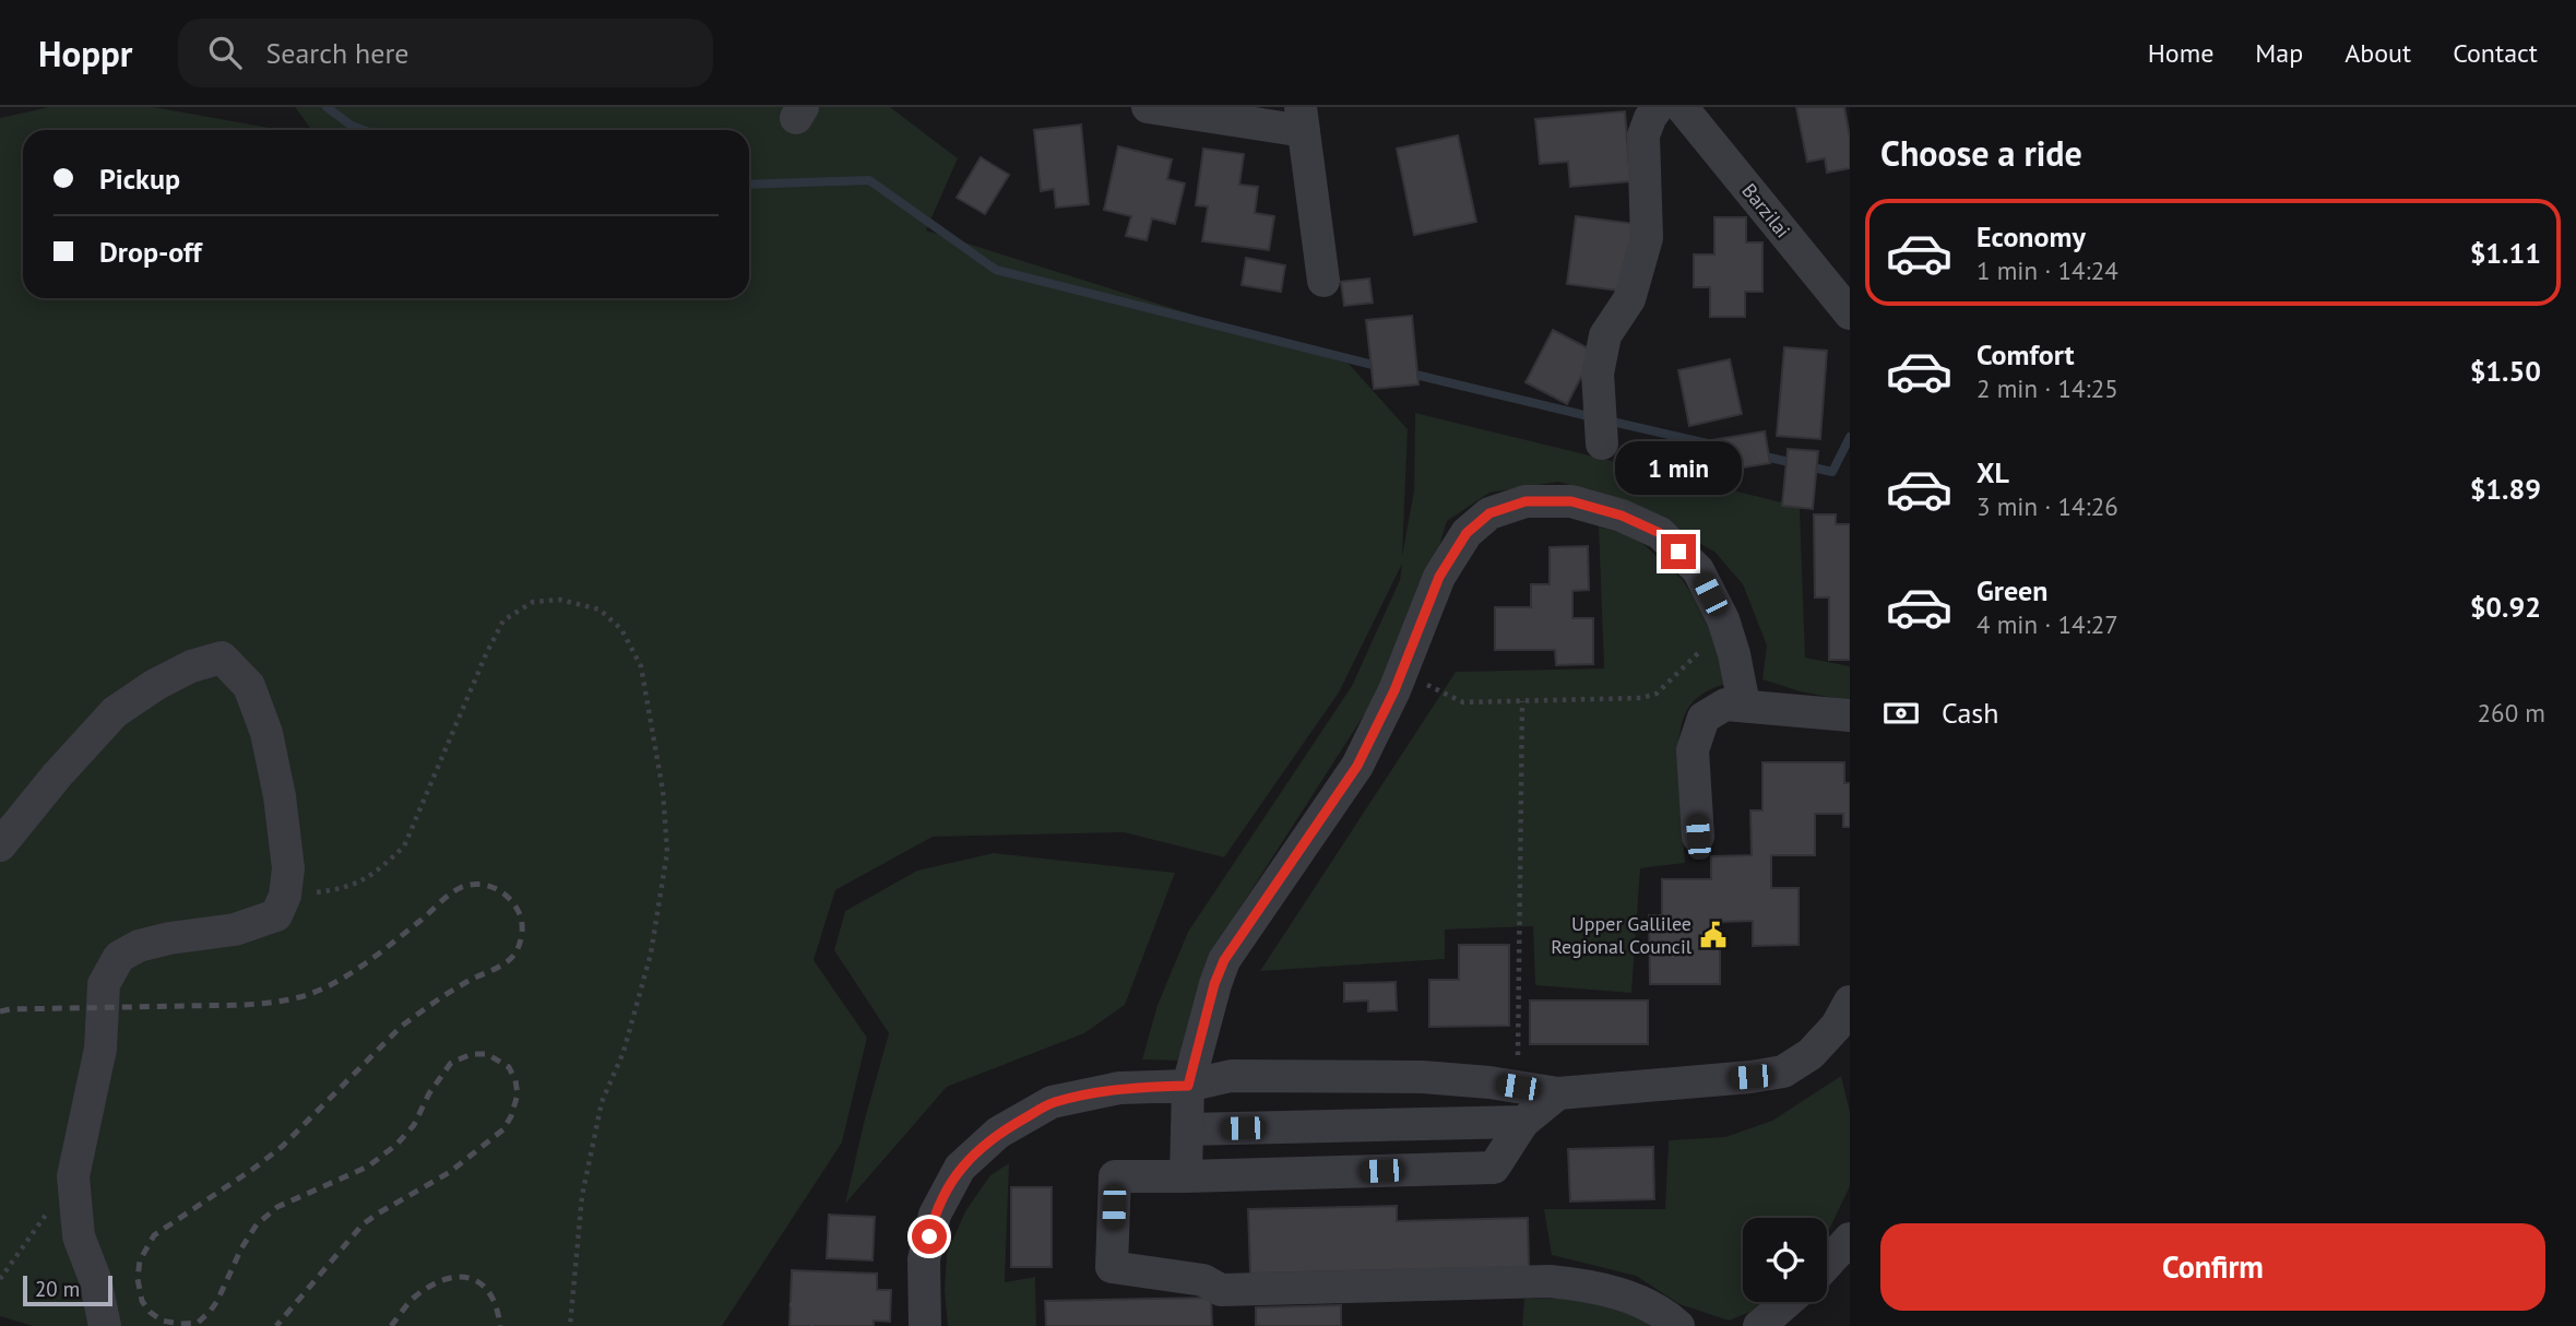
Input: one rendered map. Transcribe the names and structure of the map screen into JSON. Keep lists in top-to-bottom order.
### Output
{
  "streets": {
    "street": ["Barzilai"]
  },
  "places": {
    "public building": ["Upper Gallilee Regional Council"]
  },
  "scale_bar": "20 m",
  "page": {
    "header": "Hoppr",
    "search": "Search here",
    "nav": [
      "Home",
      "Map",
      "About",
      "Contact"
    ],
    "heading": "Choose a ride",
    "banner": ["Pickup", "Drop-off"],
    "list": [
      {
        "name": "Economy",
        "note": "1 min · 14:24",
        "value": "$1.11"
      },
      {
        "name": "Comfort",
        "note": "2 min · 14:25",
        "value": "$1.50"
      },
      {
        "name": "XL",
        "note": "3 min · 14:26",
        "value": "$1.89"
      },
      {
        "name": "Green",
        "note": "4 min · 14:27",
        "value": "$0.92"
      }
    ],
    "bubble": "1 min",
    "pay": ["Cash", "260 m"],
    "buttons": "Confirm",
    "scale": "20 m"
  }
}
